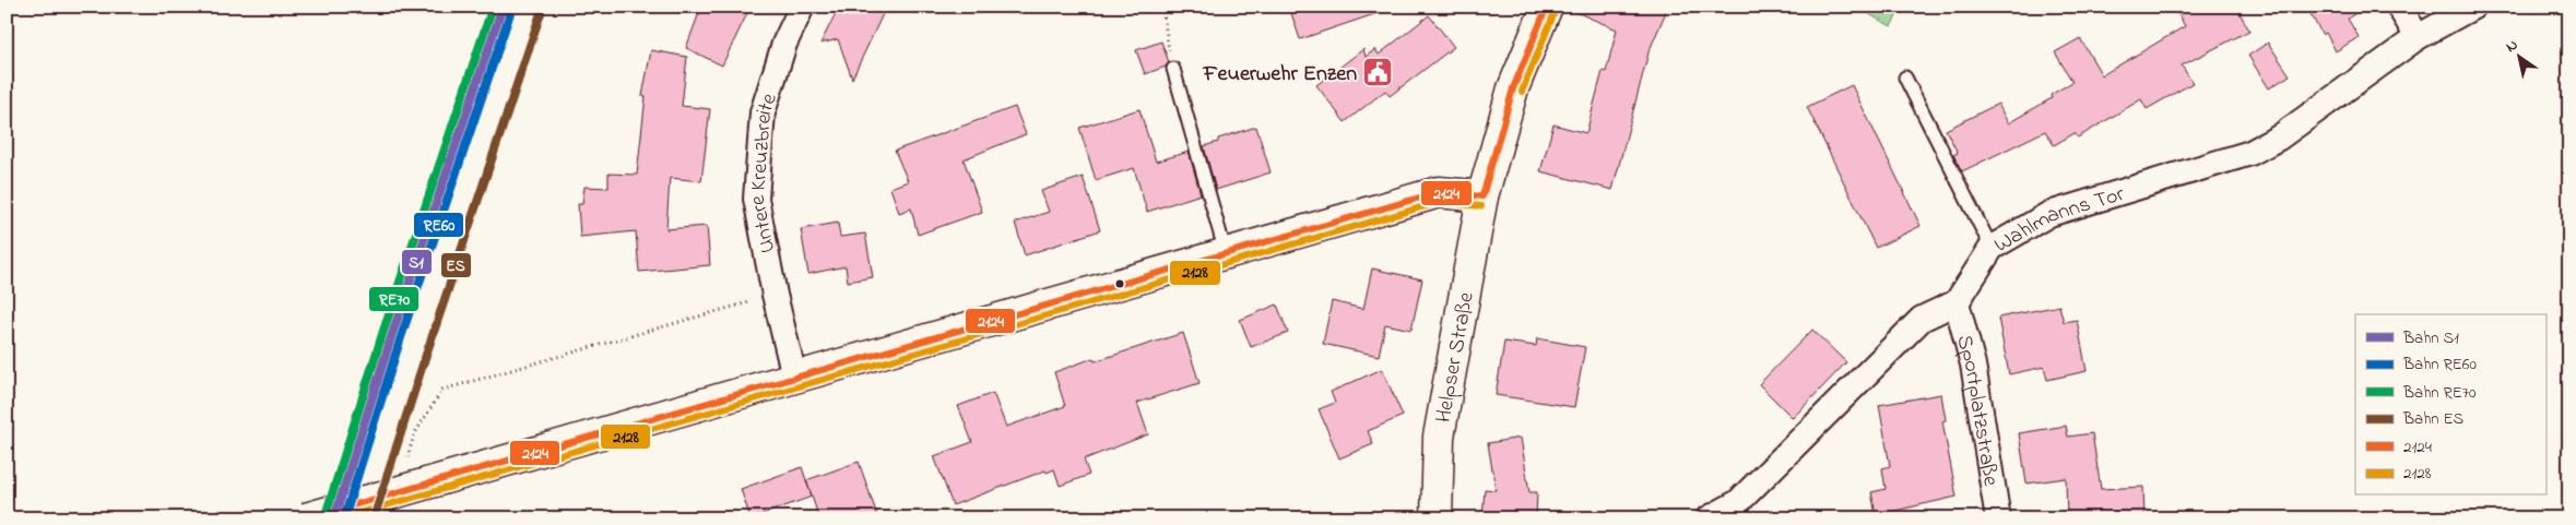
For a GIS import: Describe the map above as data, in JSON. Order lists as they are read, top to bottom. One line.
{"streets":{"main road":["Helpser Straße"],"street":["Untere Kreuzbreite","Wahlmanns Tor","Sportplatzstraße"]},"crossings":[["Wahlmanns Tor","Sportplatzstraße"]],"places":{"public building":["Feuerwehr Enzen"]},"lines":["rail line S1","rail line RE70","transit line 2124","rail line RE60","transit line 2128","rail line ES"],"legend":["Bahn S1","Bahn RE60","Bahn RE70","Bahn ES","2124","2128"],"north":"top left"}
